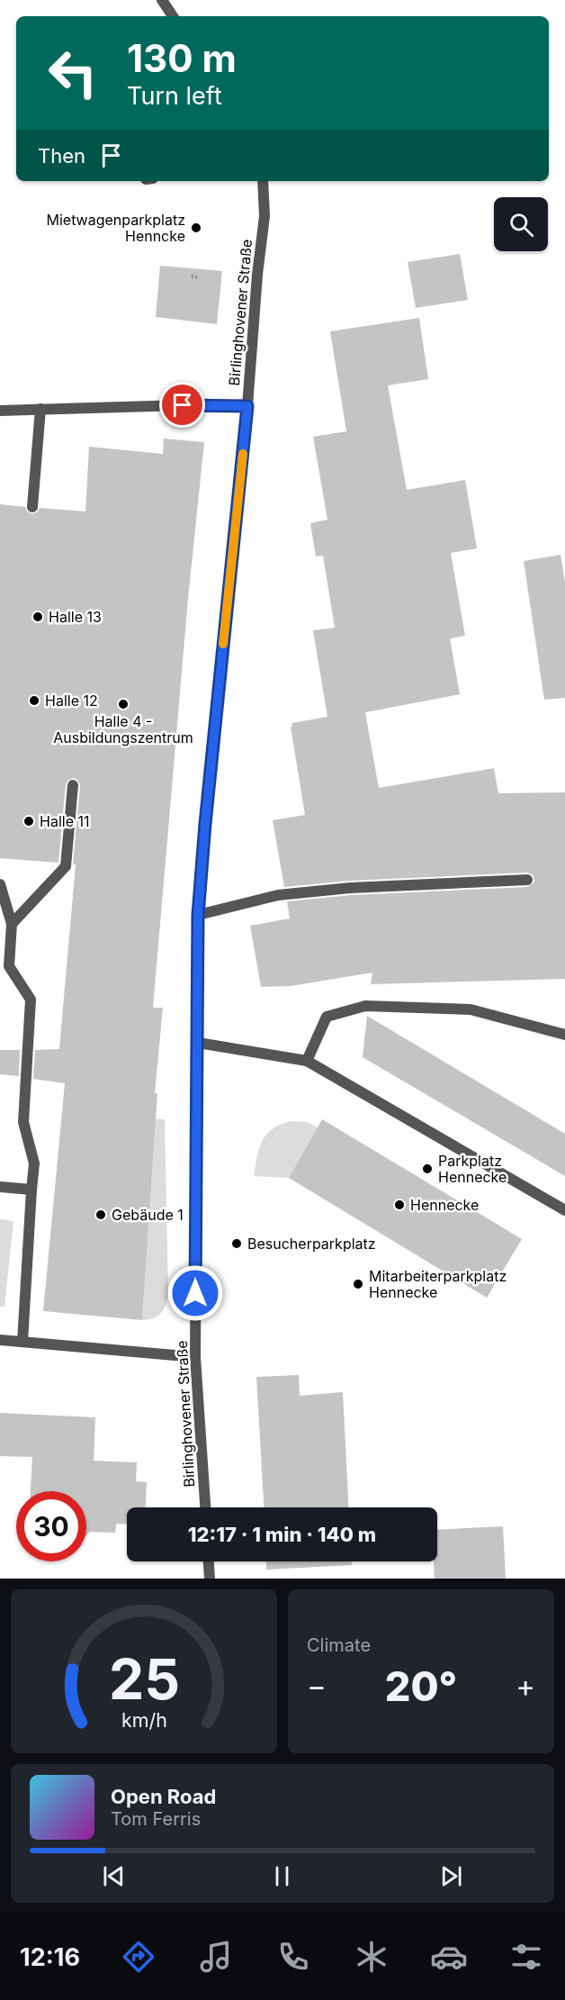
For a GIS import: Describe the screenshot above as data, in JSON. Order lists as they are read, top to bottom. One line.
{"streets":{"street":["Birlinghovener Straße"]},"places":["Mietwagenparkplatz Henncke","Halle 13","Halle 12","Halle 4 - Ausbildungszentrum","Halle 11","Parkplatz Hennecke","Hennecke","Gebäude 1","Besucherparkplatz","Mitarbeiterparkplatz Hennecke"],"page":{"turn":["130 m","Turn left"],"then":"Then","limit":"30","trip":"12:17 · 1 min · 140 m","tile":"Climate","heat":["−","20°","+"],"song":["Open Road","Tom Ferris"],"tabs":"12:16","gauge":["25","km/h"]}}
